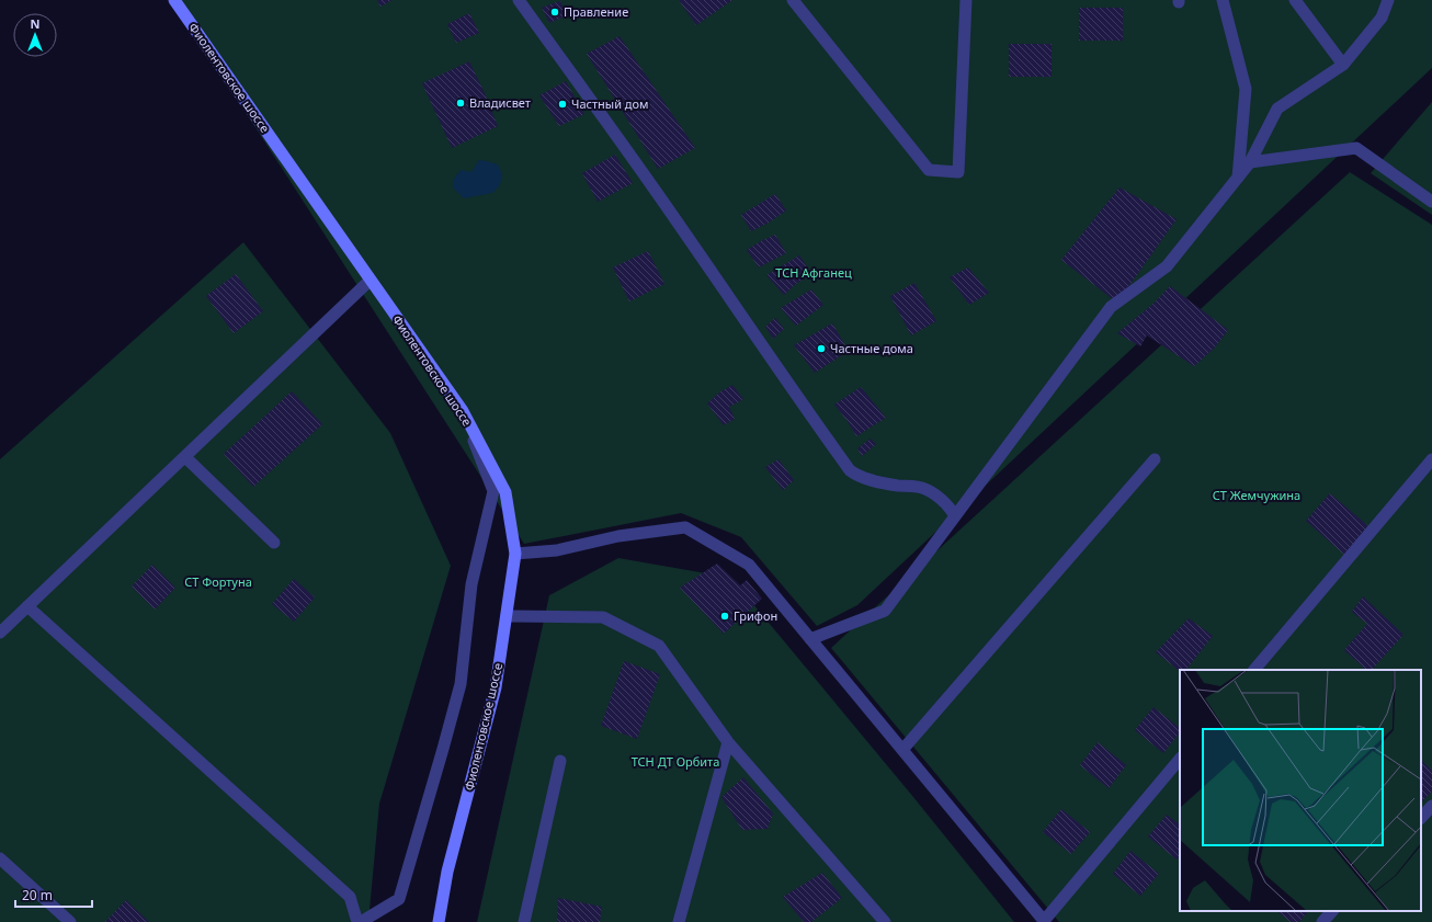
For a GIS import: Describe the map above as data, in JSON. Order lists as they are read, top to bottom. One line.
{"streets":{"main road":["Фиолентовское шоссе"]},"parks":["ТСН Афганец","СТ Жемчужина","СТ Фортуна","ТСН ДТ Орбита"],"places":["Правление","Владисвет","Частный дом","Частные дома","Грифон"],"scale_bar":"20 m","north":"top"}
